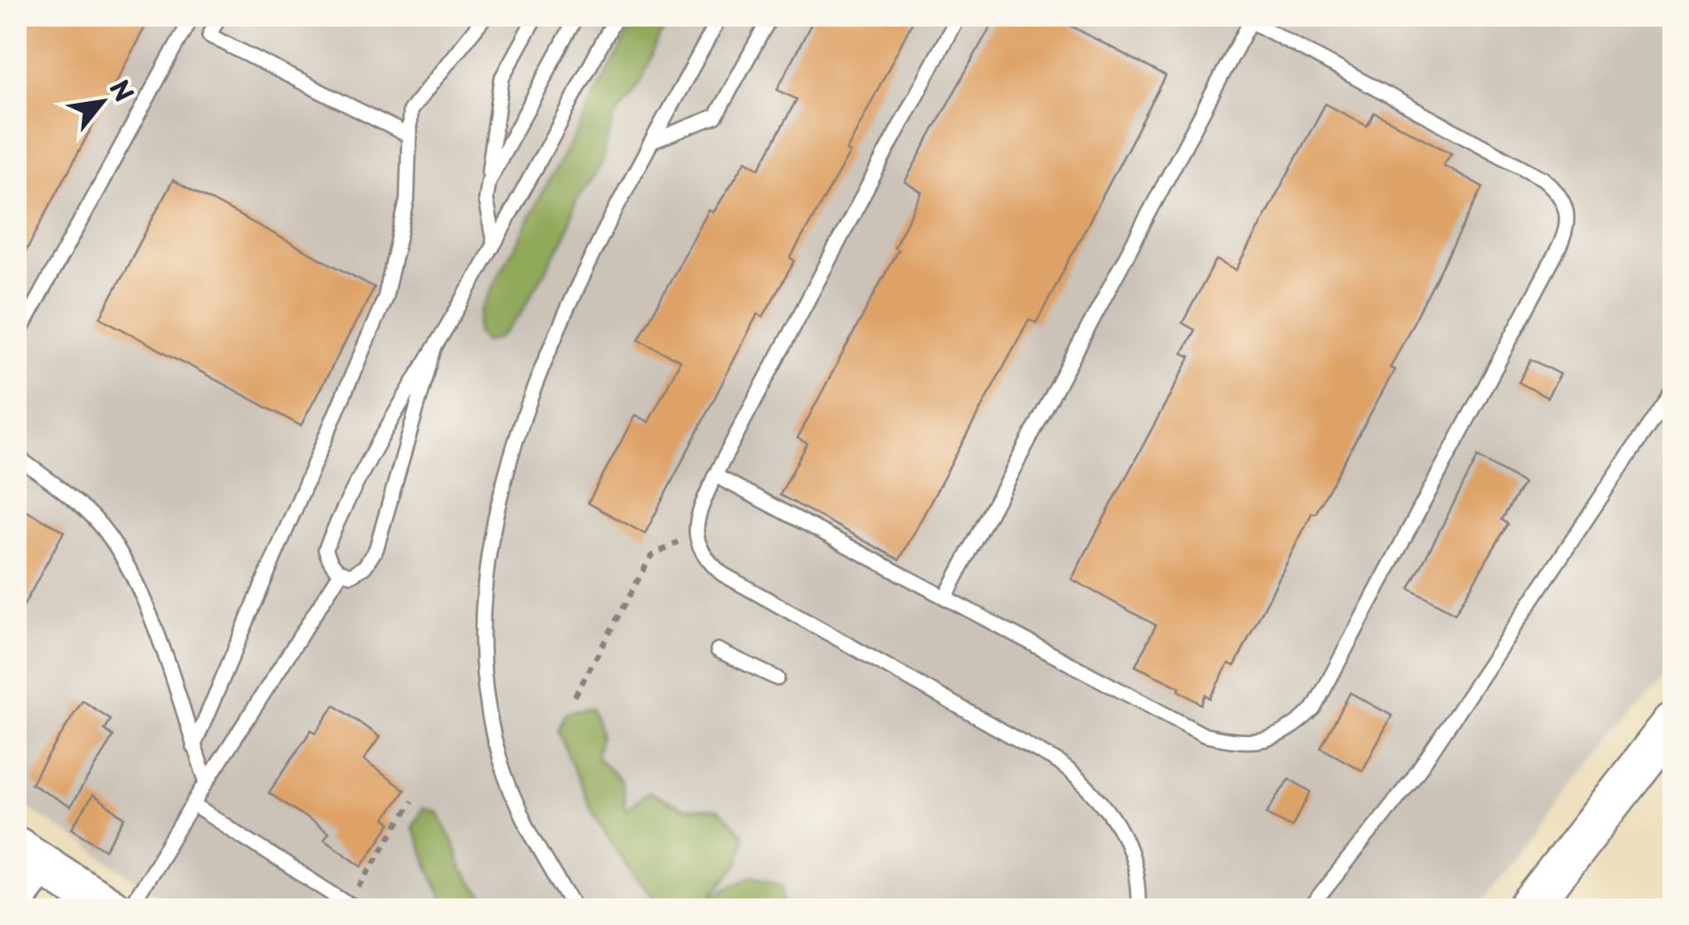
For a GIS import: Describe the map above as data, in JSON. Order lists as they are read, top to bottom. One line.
{"north":"top right"}
